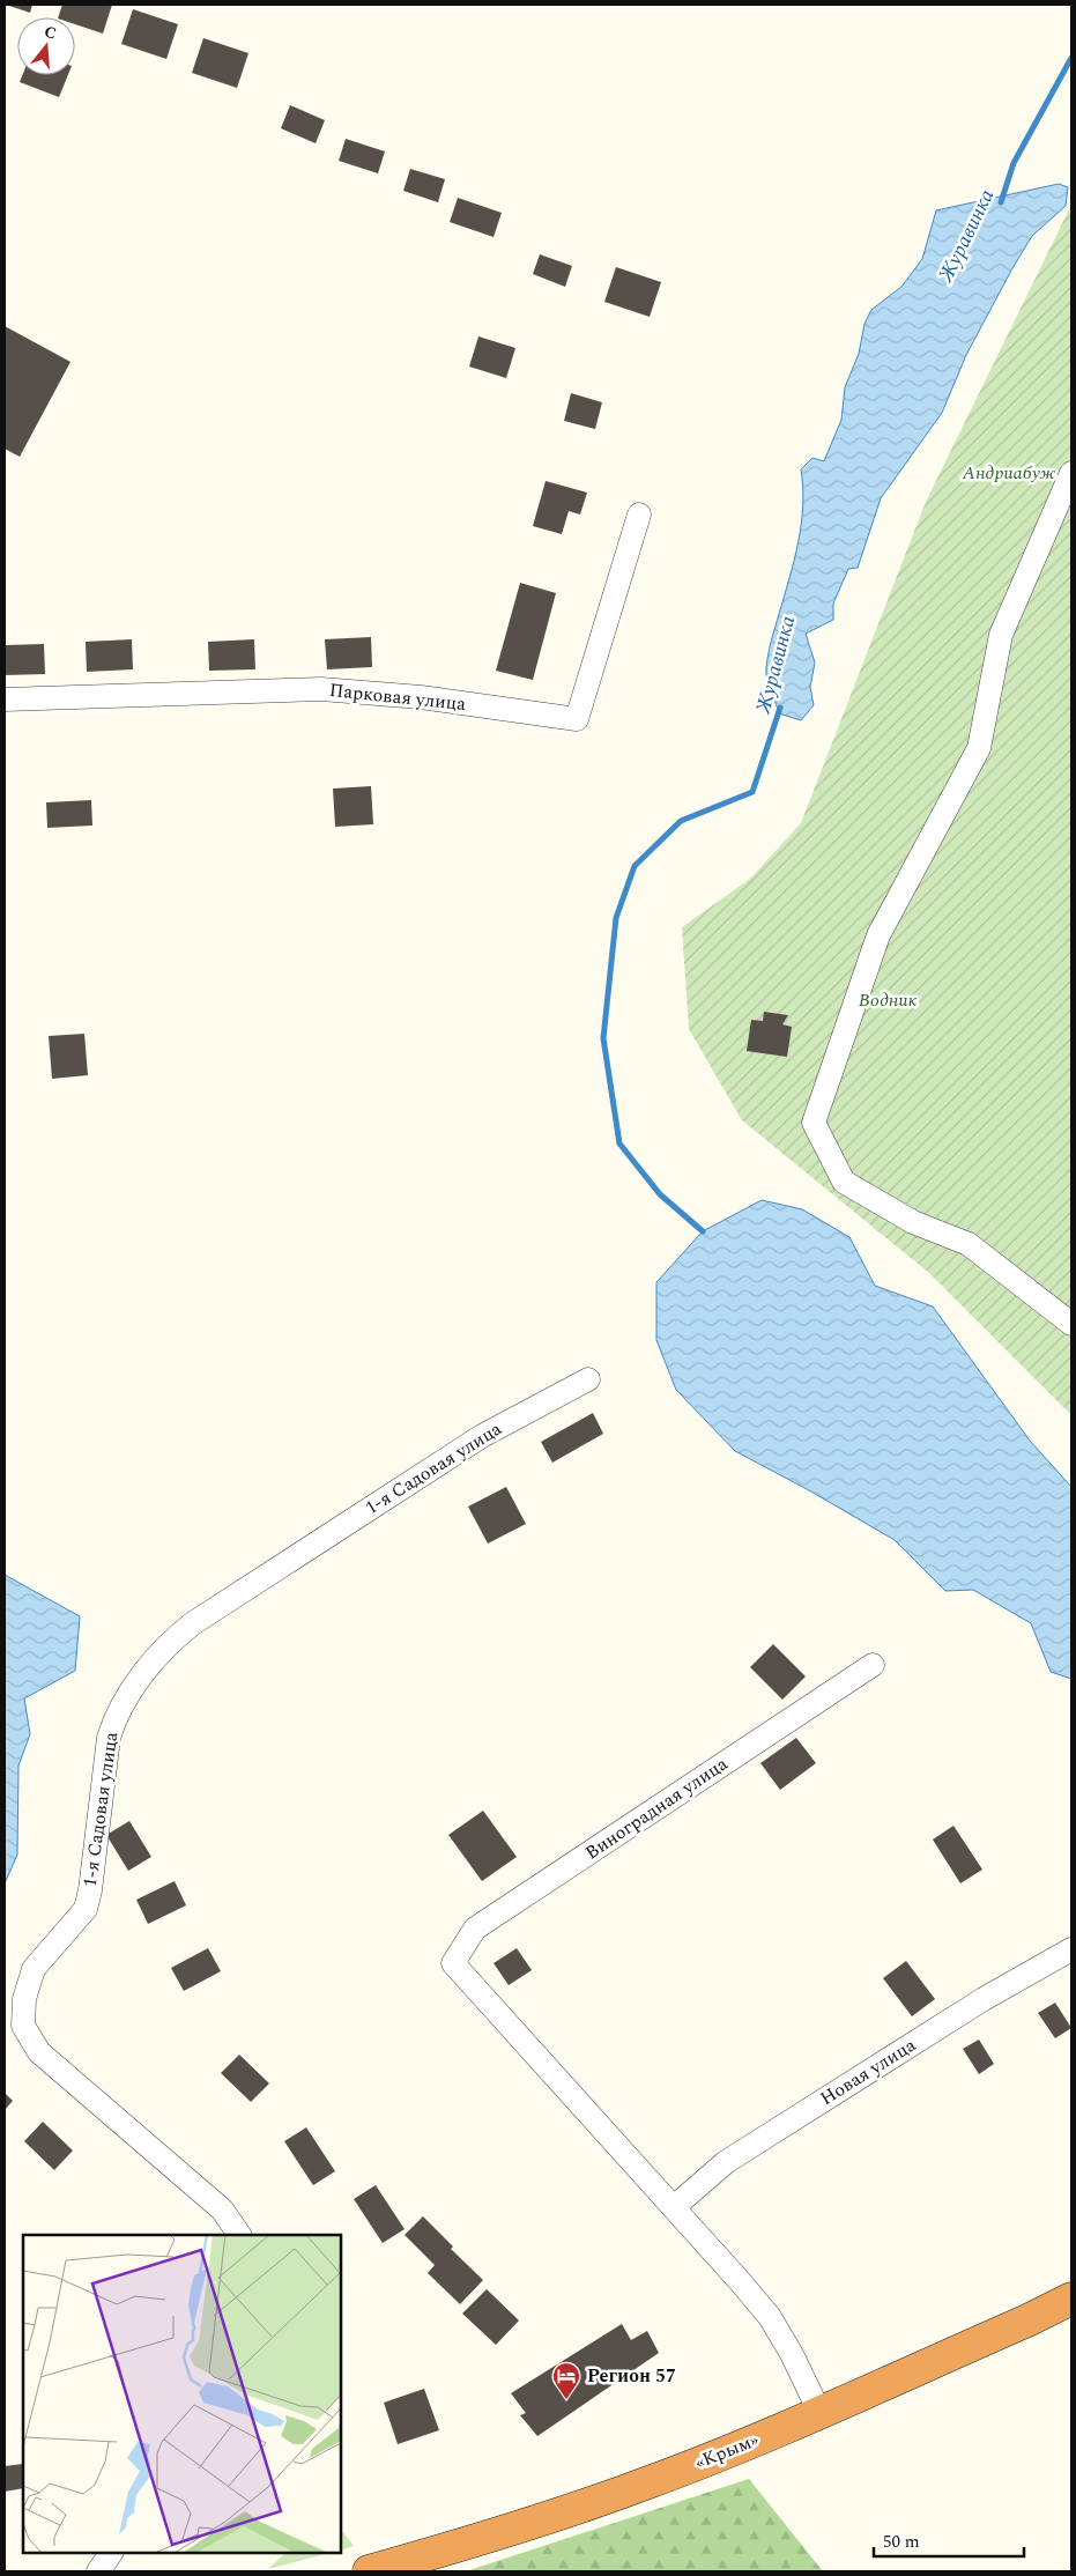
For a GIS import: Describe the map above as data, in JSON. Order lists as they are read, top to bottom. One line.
{"streets":{"highway":["«Крым»"],"street":["Парковая улица","1-я Садовая улица","Виноградная улица","Новая улица"]},"crossings":[["Виноградная улица","Новая улица"]],"water":["Журавинка"],"parks":["Андриабуж","Водник"],"places":{"hotel":["Регион 57"]},"scale_bar":"50 m","north":"top"}
